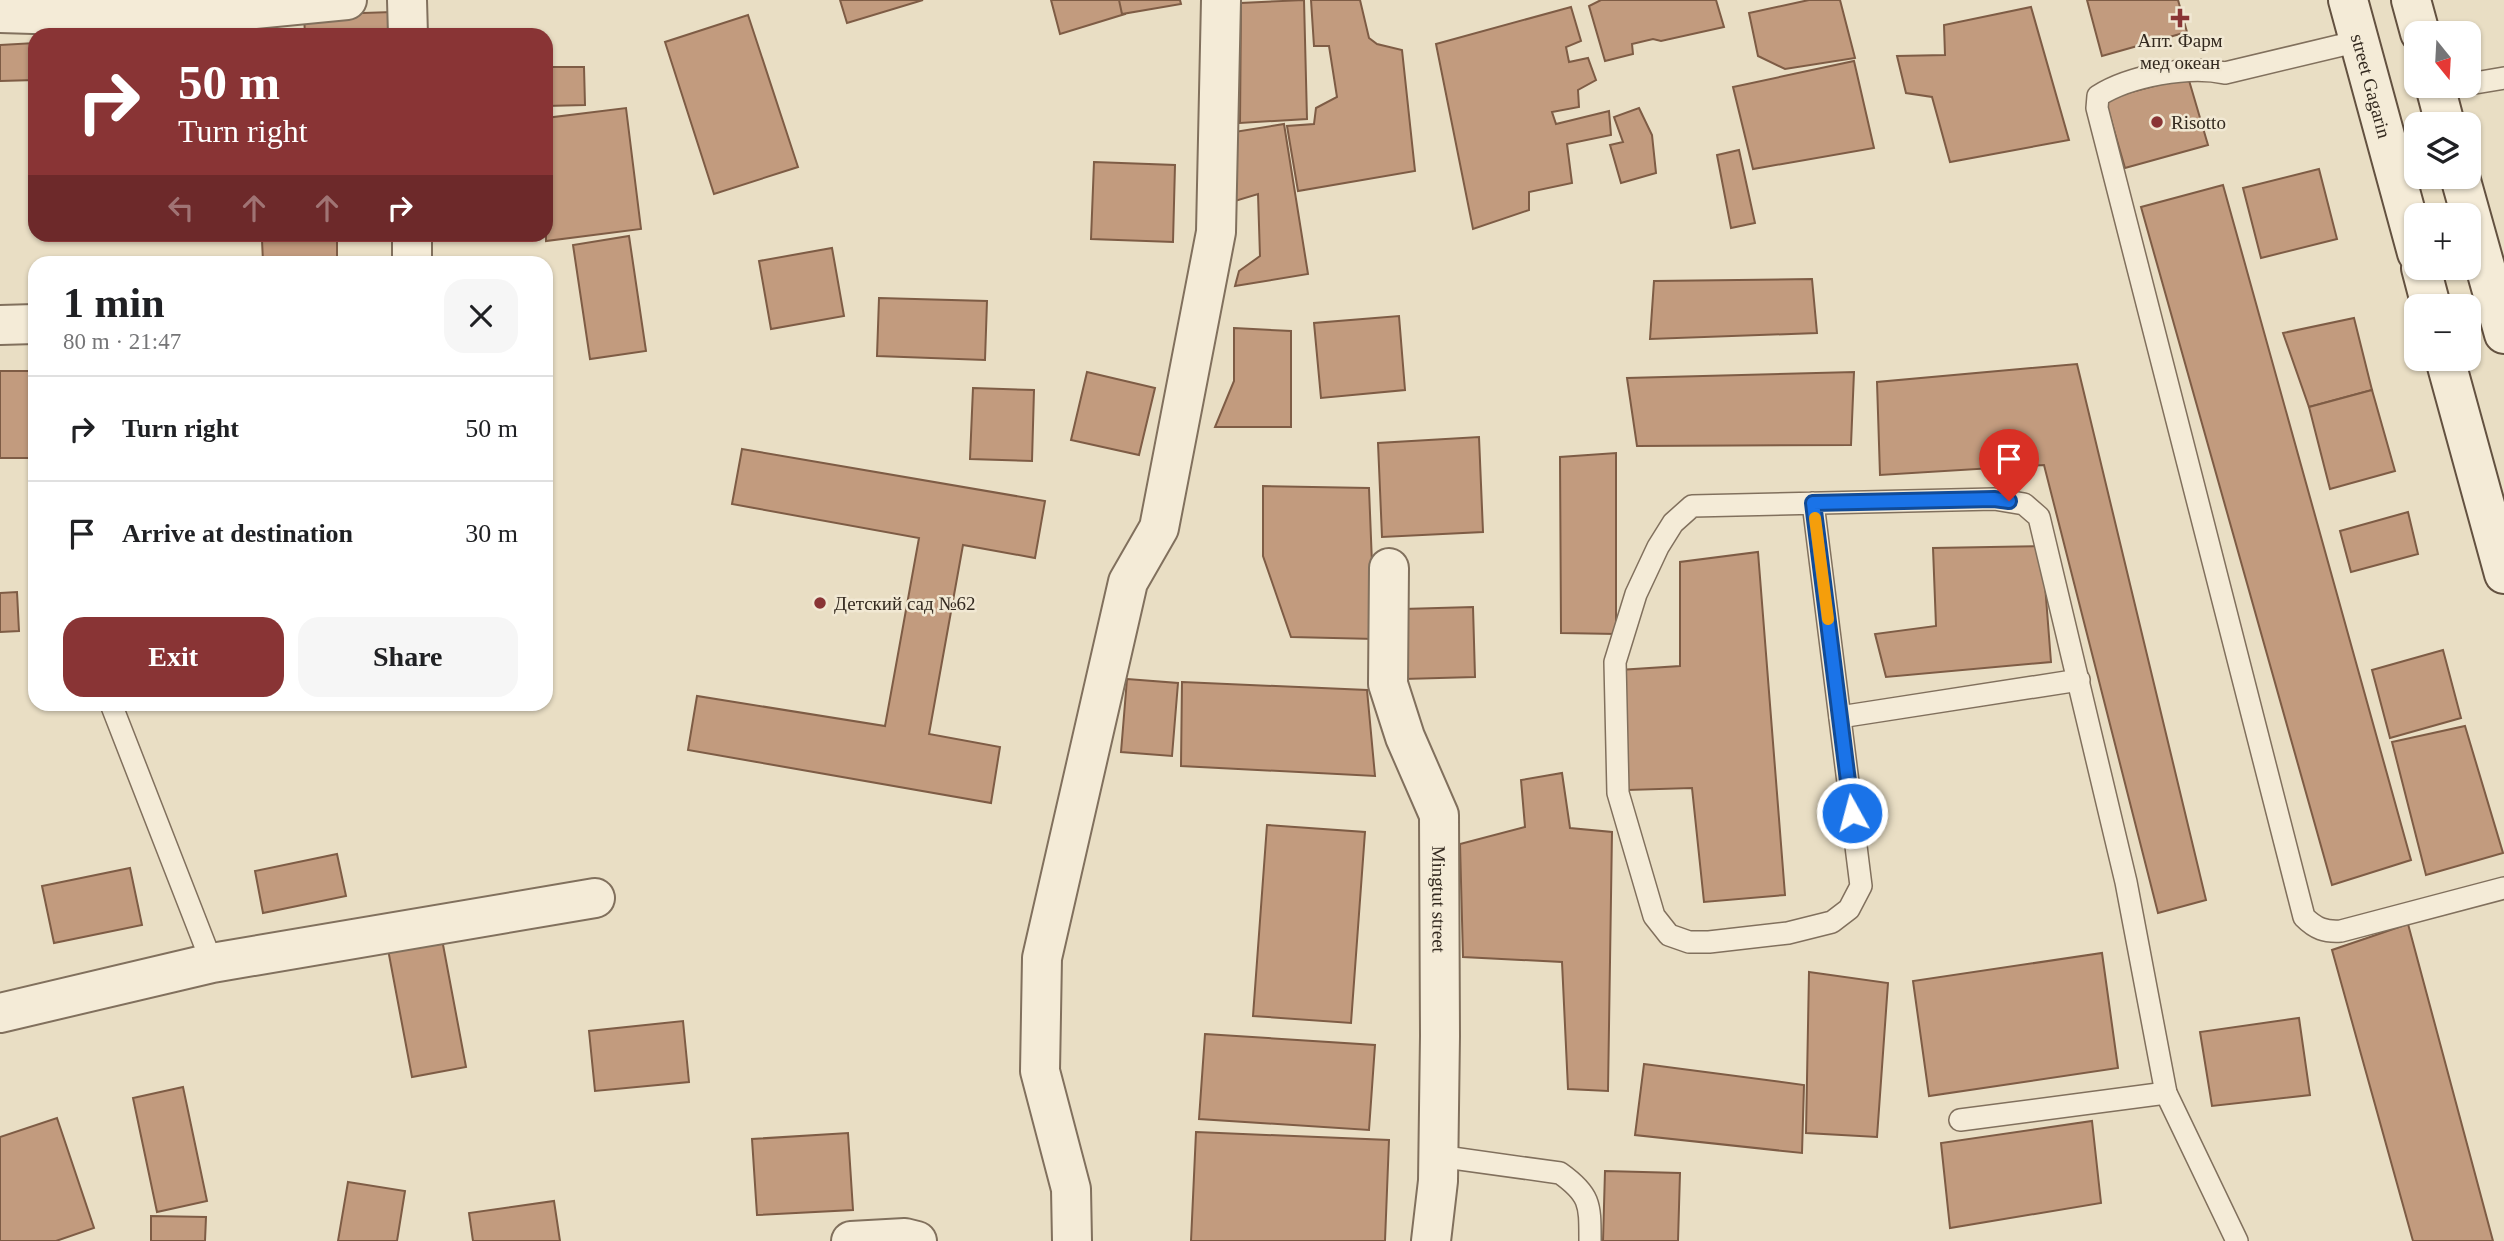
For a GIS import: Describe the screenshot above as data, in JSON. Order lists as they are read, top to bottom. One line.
{"streets":{"street":["street Gagarin","Mingtut street"]},"places":{"health":["Апт. Фарм мед океан"],"other":["Risotto","Детский сад №62"]},"north":"bottom","page":{"map_buttons":["+","−"],"turn":["50 m","Turn right"],"heading":["1 min","80 m · 21:47"],"list":[{"name":"Turn right","value":"50 m"},{"name":"Arrive at destination","value":"30 m"}],"buttons":["Exit","Share"]}}
